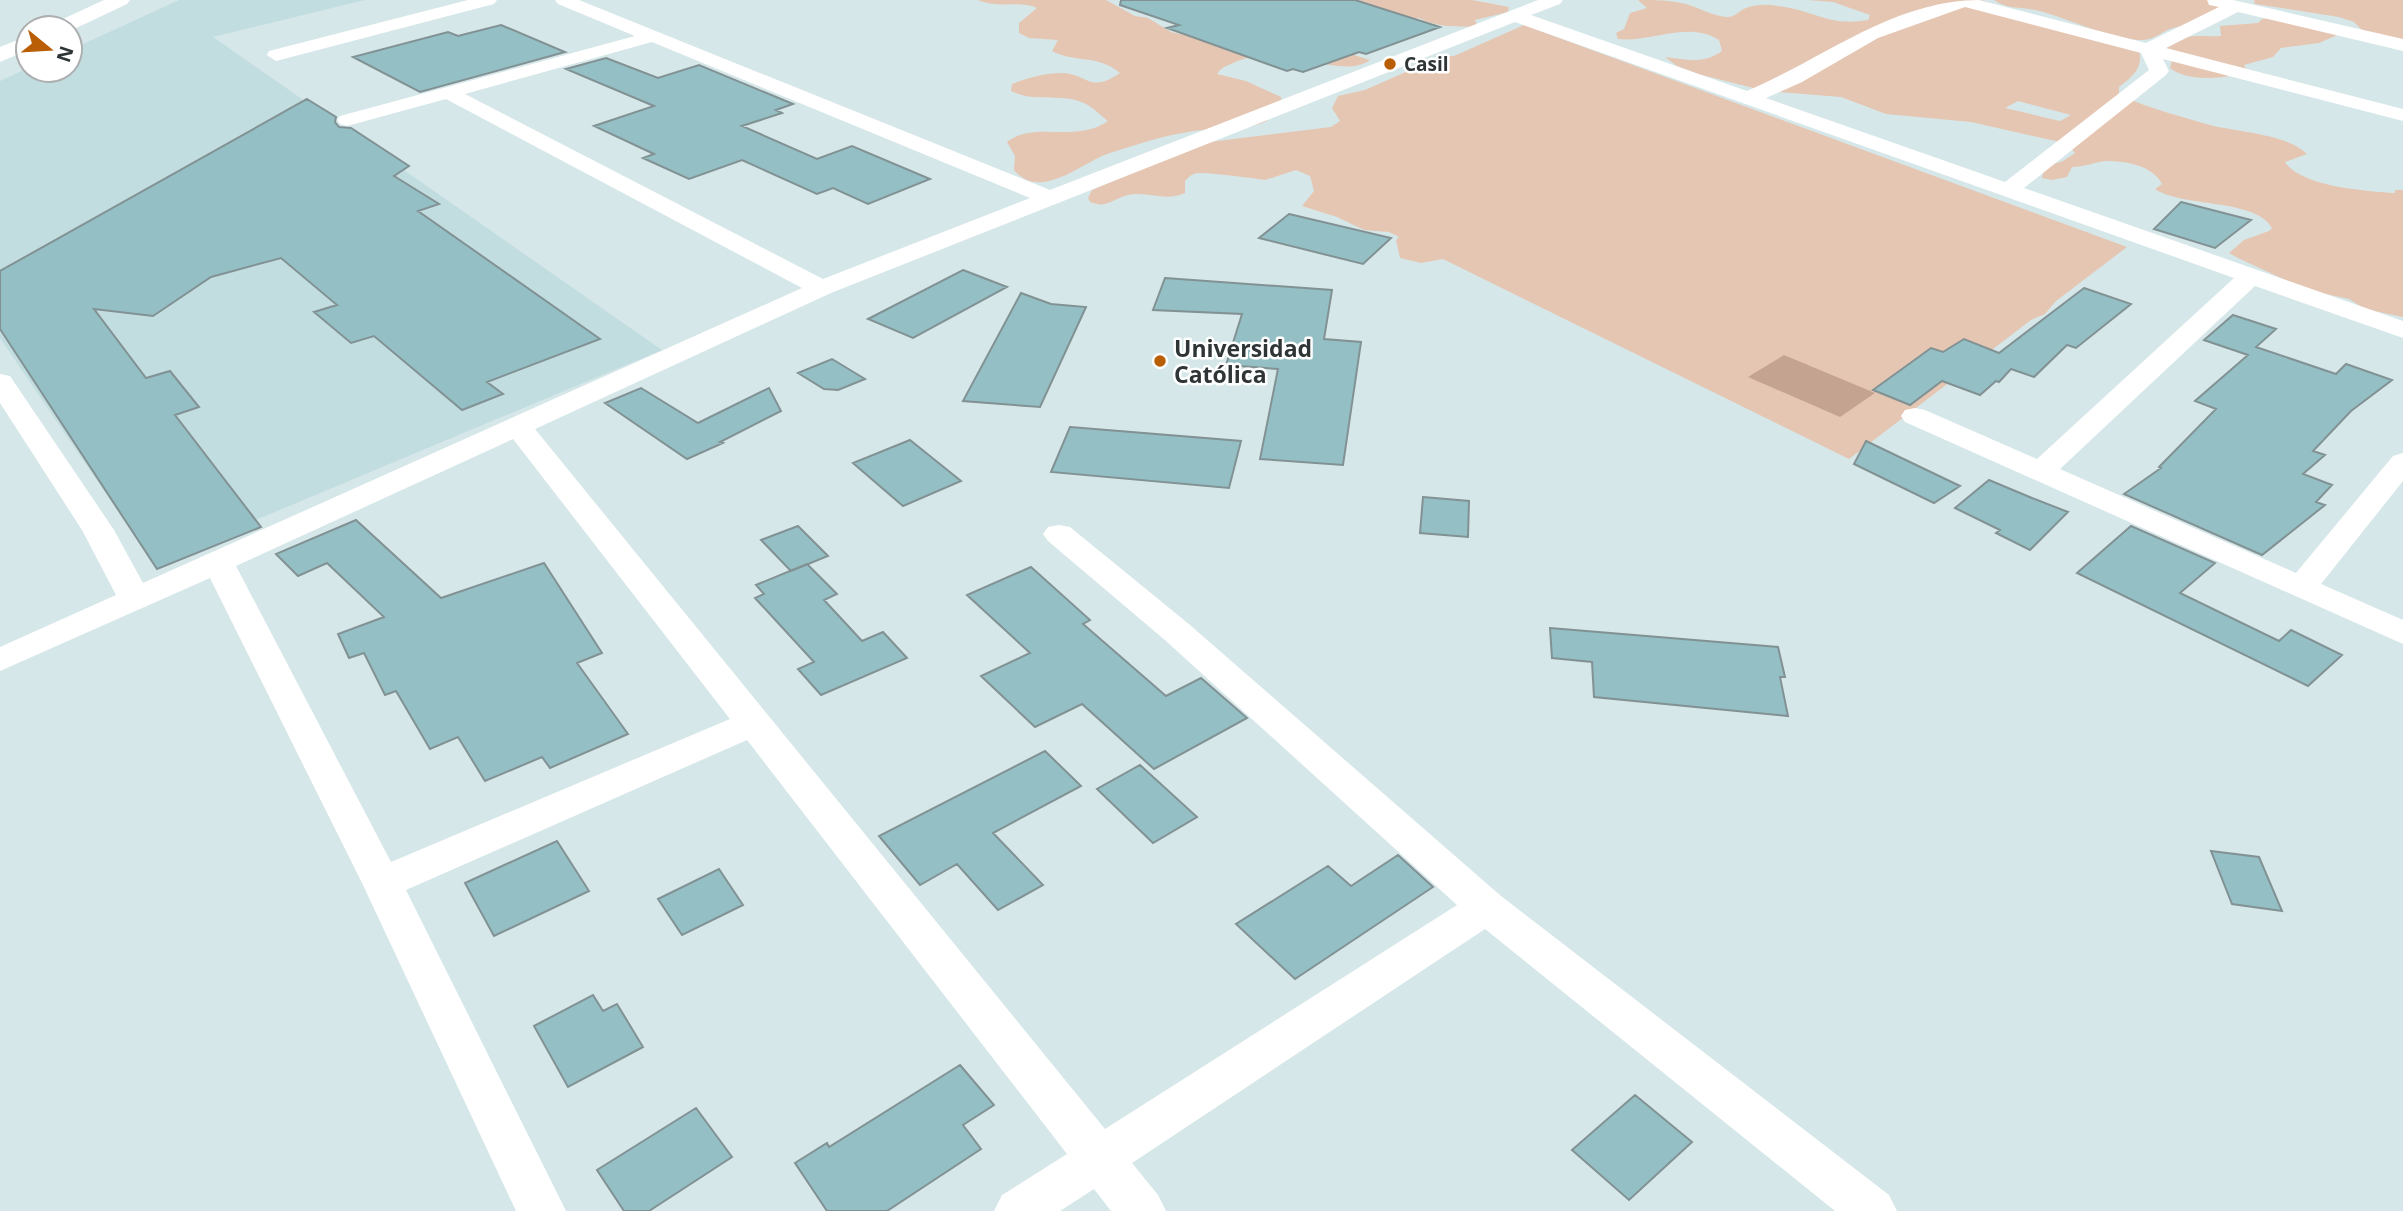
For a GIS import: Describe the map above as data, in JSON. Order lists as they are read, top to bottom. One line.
{"places":["Casil","Universidad Católica"],"north":"right"}
